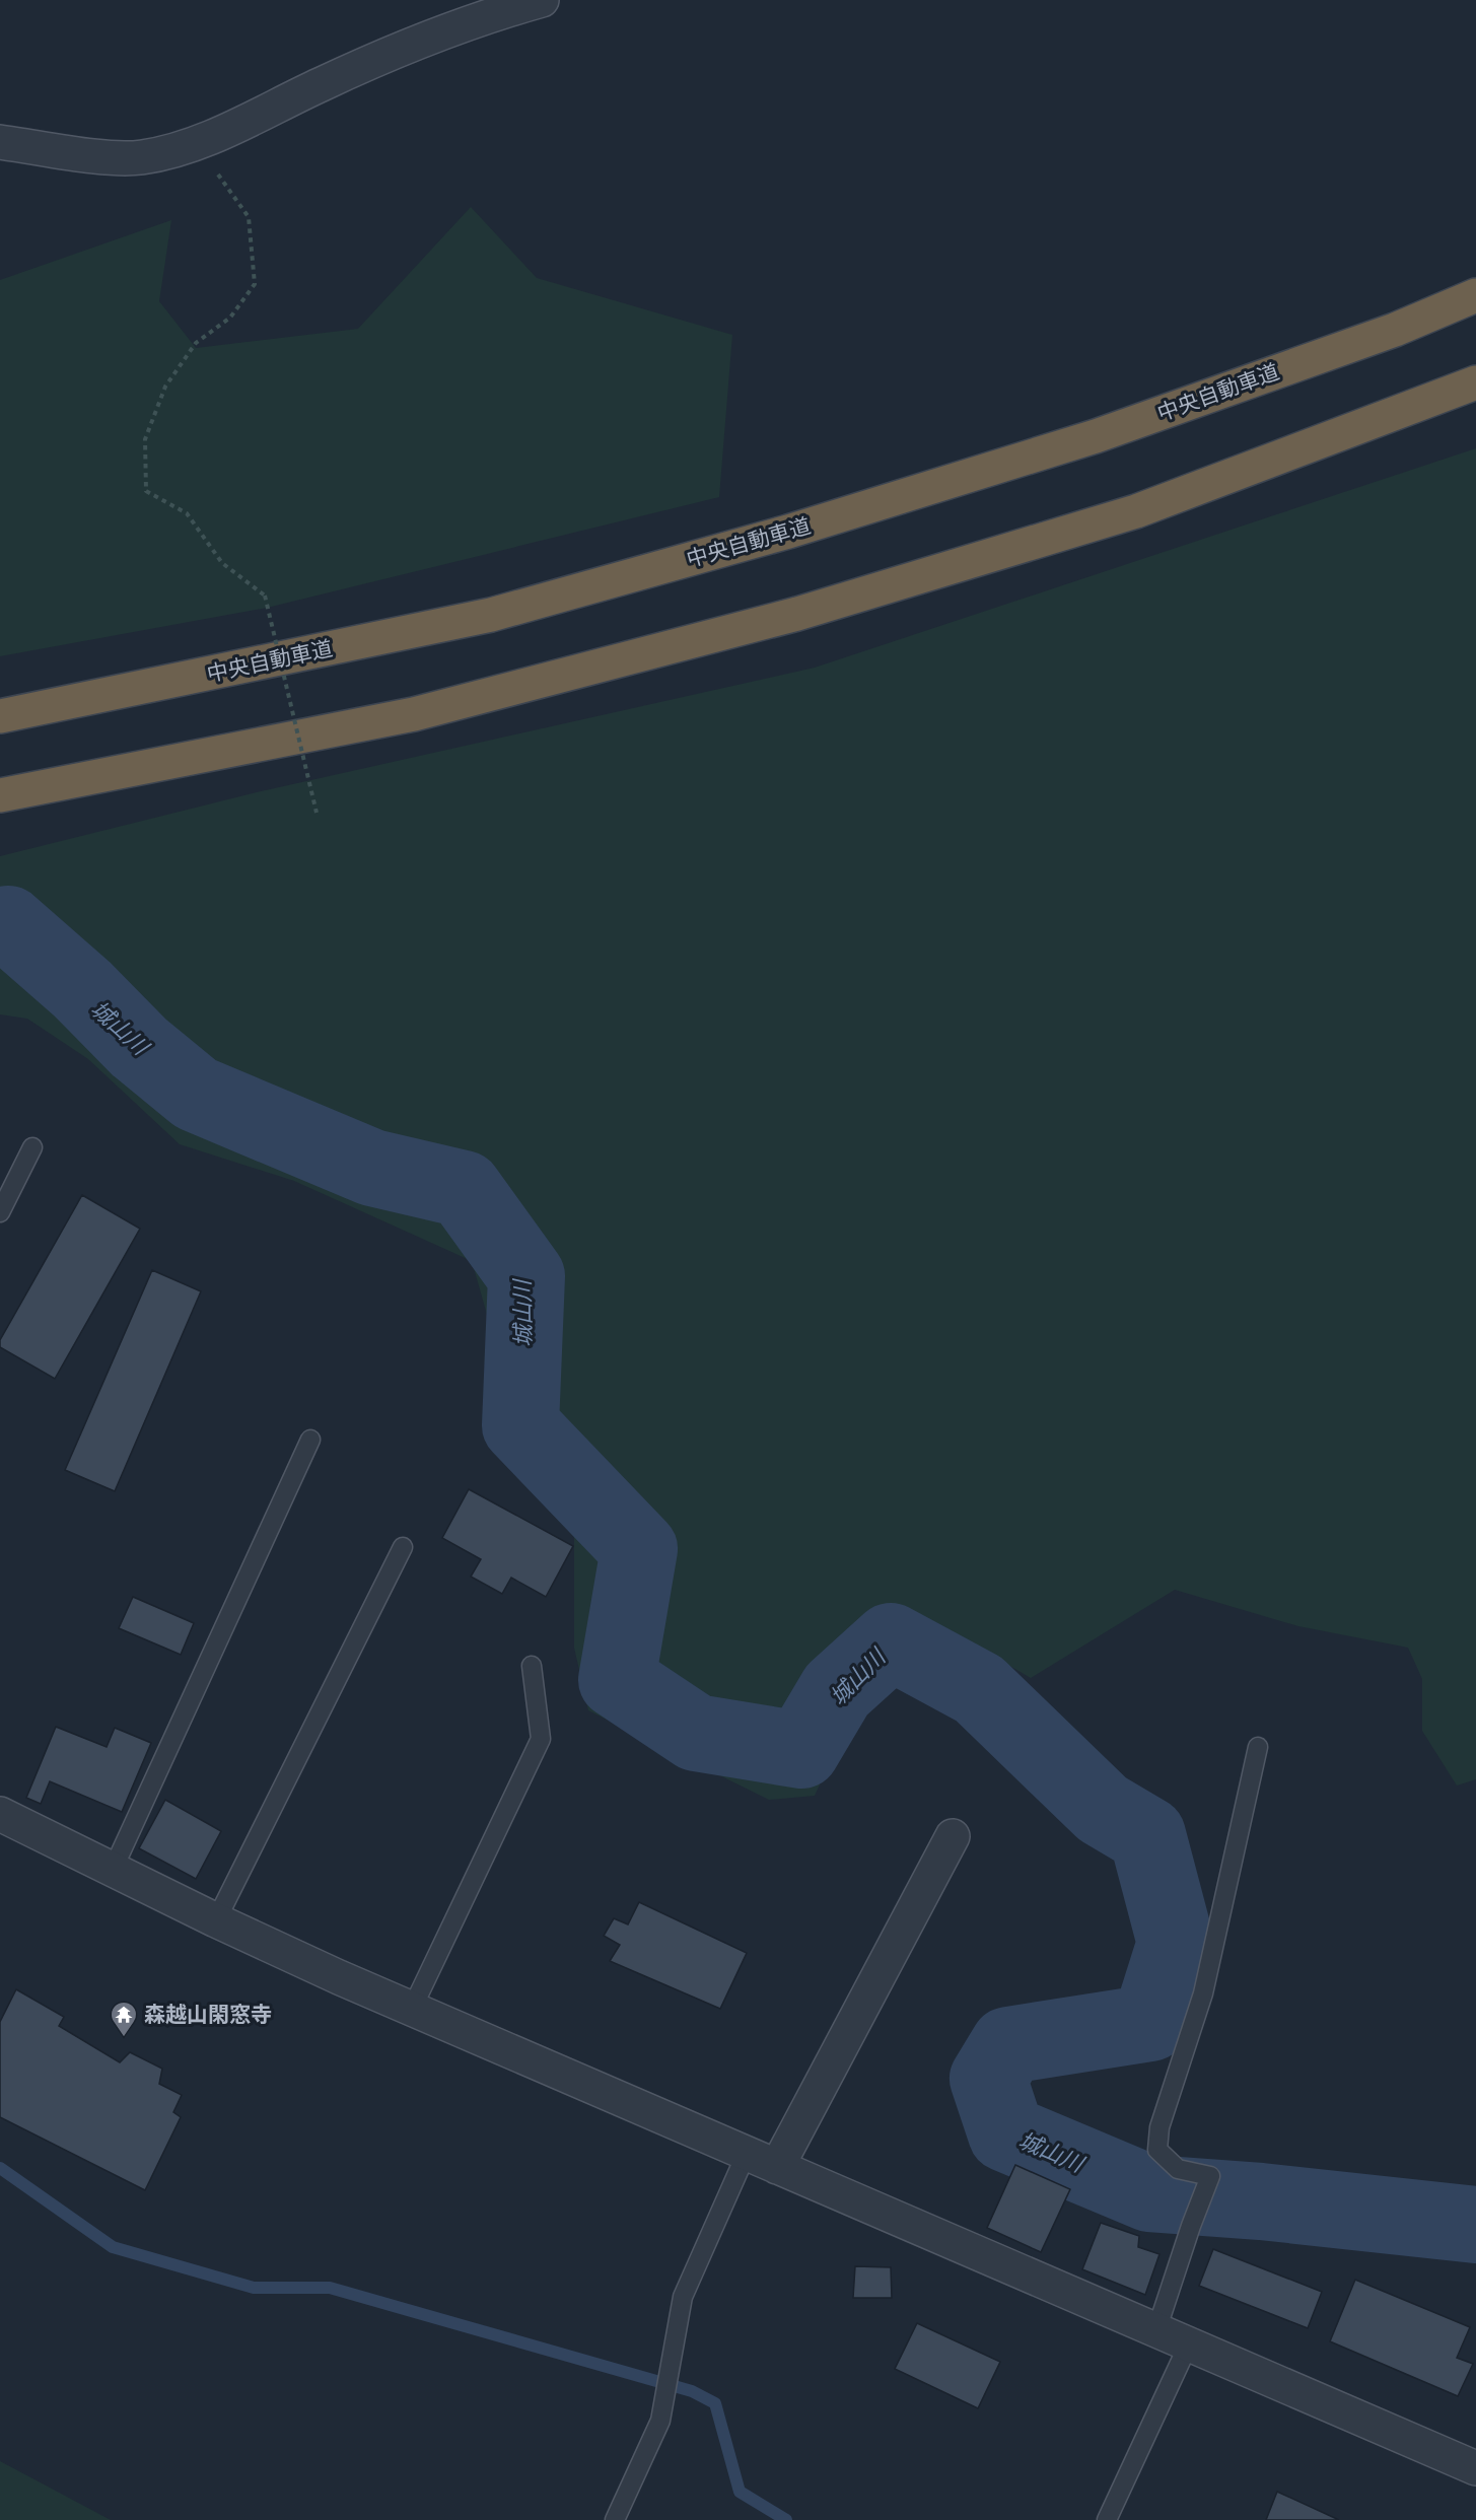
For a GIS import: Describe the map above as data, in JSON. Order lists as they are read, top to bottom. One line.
{"streets":{"highway":["中央自動車道"]},"water":["城山川"],"places":{"temple":["森越山閑窓寺"]}}
